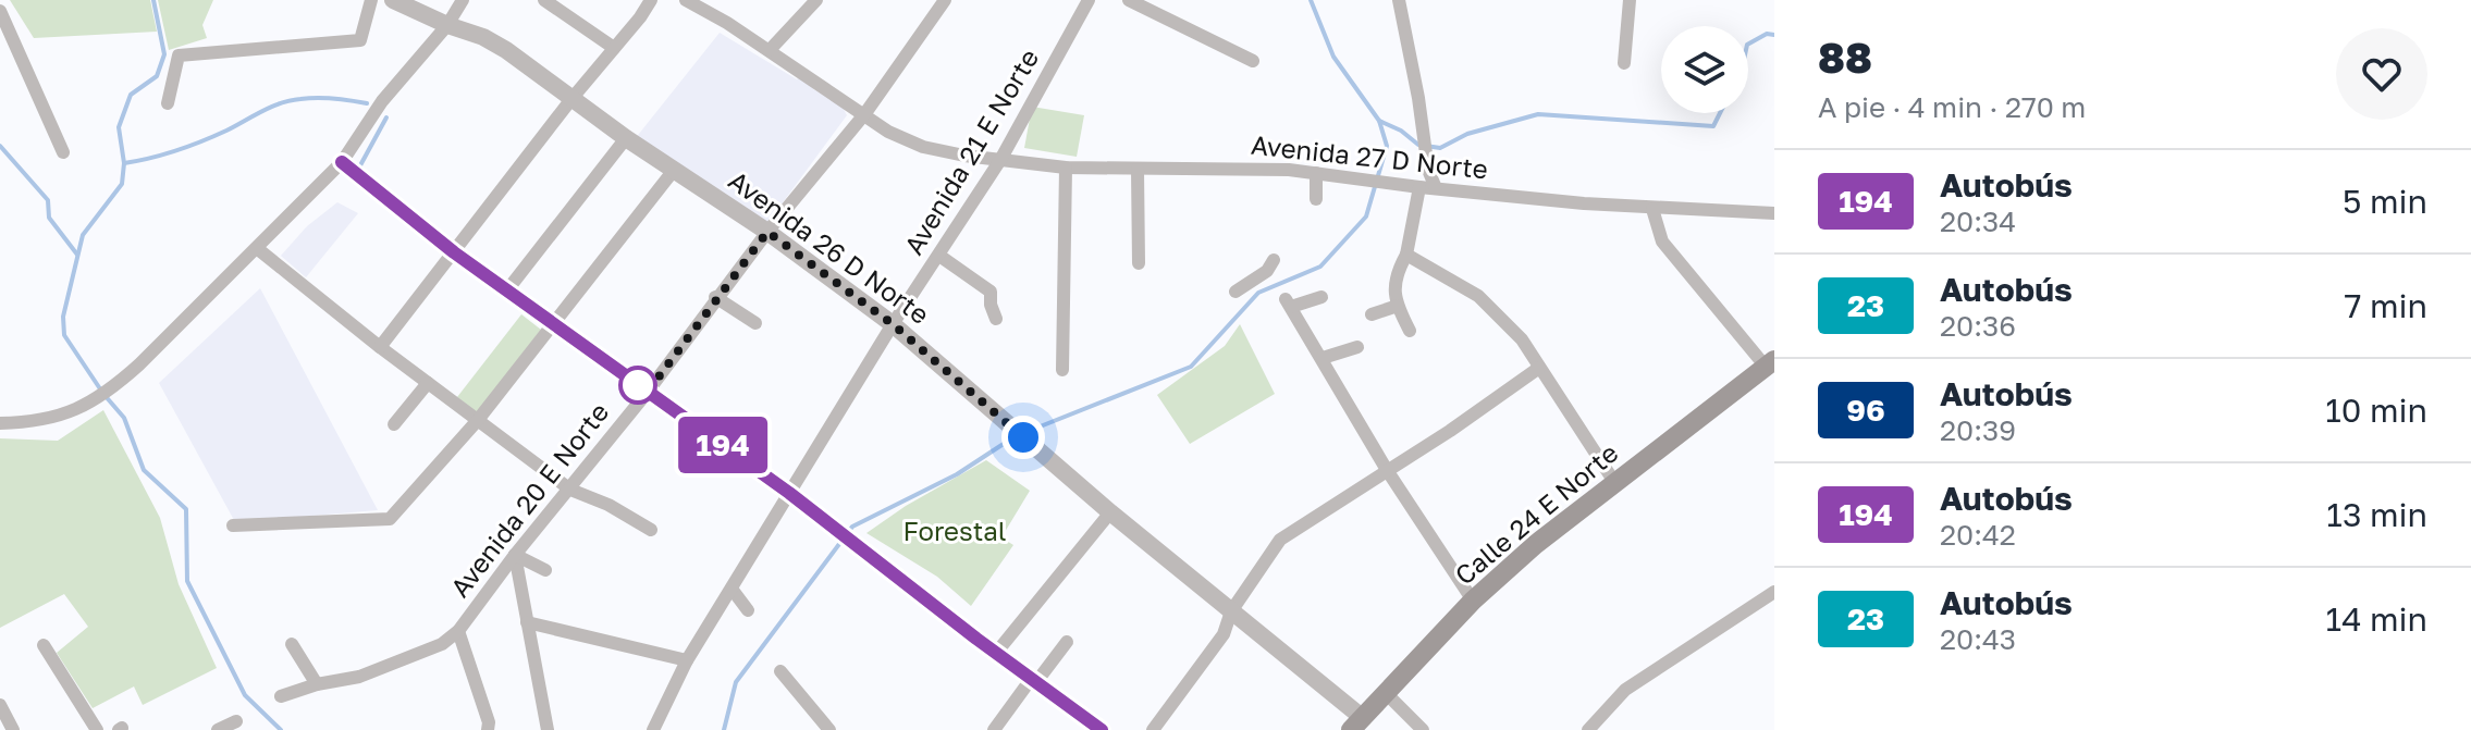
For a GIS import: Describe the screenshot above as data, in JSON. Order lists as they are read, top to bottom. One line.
{"streets":{"main road":["Calle 24 E Norte"],"street":["Avenida 21 E Norte","Avenida 27 D Norte","Avenida 26 D Norte","Avenida 20 E Norte"]},"crossings":[["Avenida 21 E Norte","Avenida 27 D Norte"],["Avenida 21 E Norte","Avenida 26 D Norte"],["Avenida 27 D Norte","Avenida 20 E Norte"],["Avenida 26 D Norte","Avenida 20 E Norte"],["Avenida 26 D Norte","Calle 24 E Norte"]],"parks":["Forestal"],"lines":["bus line 194"],"page":{"on_map":"194","heading":["88","A pie · 4 min · 270 m"],"list":[{"mark":"194","name":"Autobús","note":"20:34","value":"5 min"},{"mark":"23","name":"Autobús","note":"20:36","value":"7 min"},{"mark":"96","name":"Autobús","note":"20:39","value":"10 min"},{"mark":"194","name":"Autobús","note":"20:42","value":"13 min"},{"mark":"23","name":"Autobús","note":"20:43","value":"14 min"}]}}
